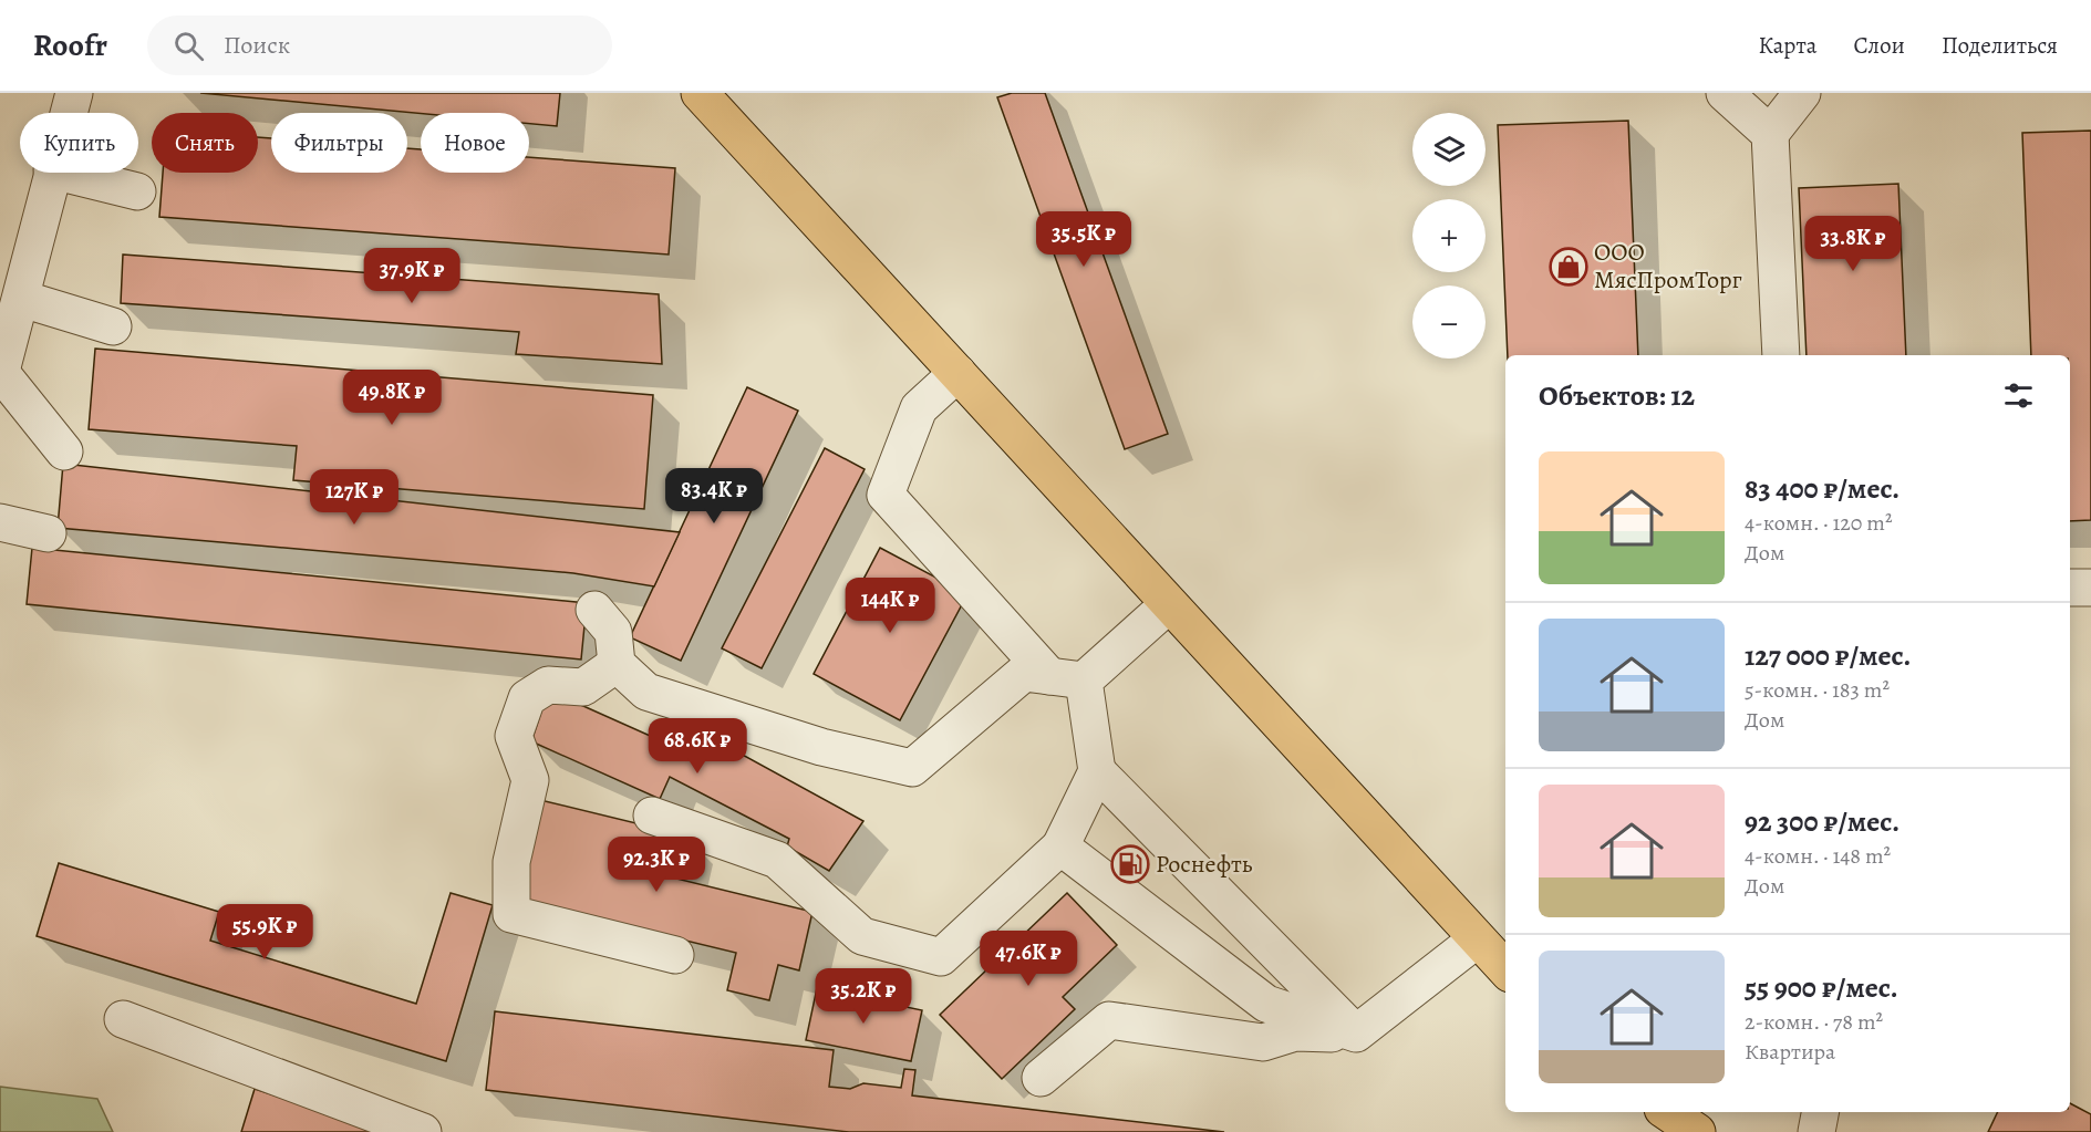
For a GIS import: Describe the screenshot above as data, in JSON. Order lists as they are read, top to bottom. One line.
{"places":{"shop":["ООО МясПромТорг"],"fuel station":["Роснефть"]},"page":{"header":"Roofr","search":"Поиск","nav":["Карта","Слои","Поделиться"],"map_buttons":["+","−"],"chip":["Купить","Снять","Фильтры","Новое"],"price":["35.5K ₽","33.8K ₽","37.9K ₽","49.8K ₽","83.4K ₽","127K ₽","144K ₽","68.6K ₽","92.3K ₽","55.9K ₽","47.6K ₽","35.2K ₽"],"heading":"Объектов: 12","list":[{"name":"83 400 ₽/мес.","note":"4-комн. · 120 m² · Дом"},{"name":"127 000 ₽/мес.","note":"5-комн. · 183 m² · Дом"},{"name":"92 300 ₽/мес.","note":"4-комн. · 148 m² · Дом"},{"name":"55 900 ₽/мес.","note":"2-комн. · 78 m² · Квартира"}]}}
